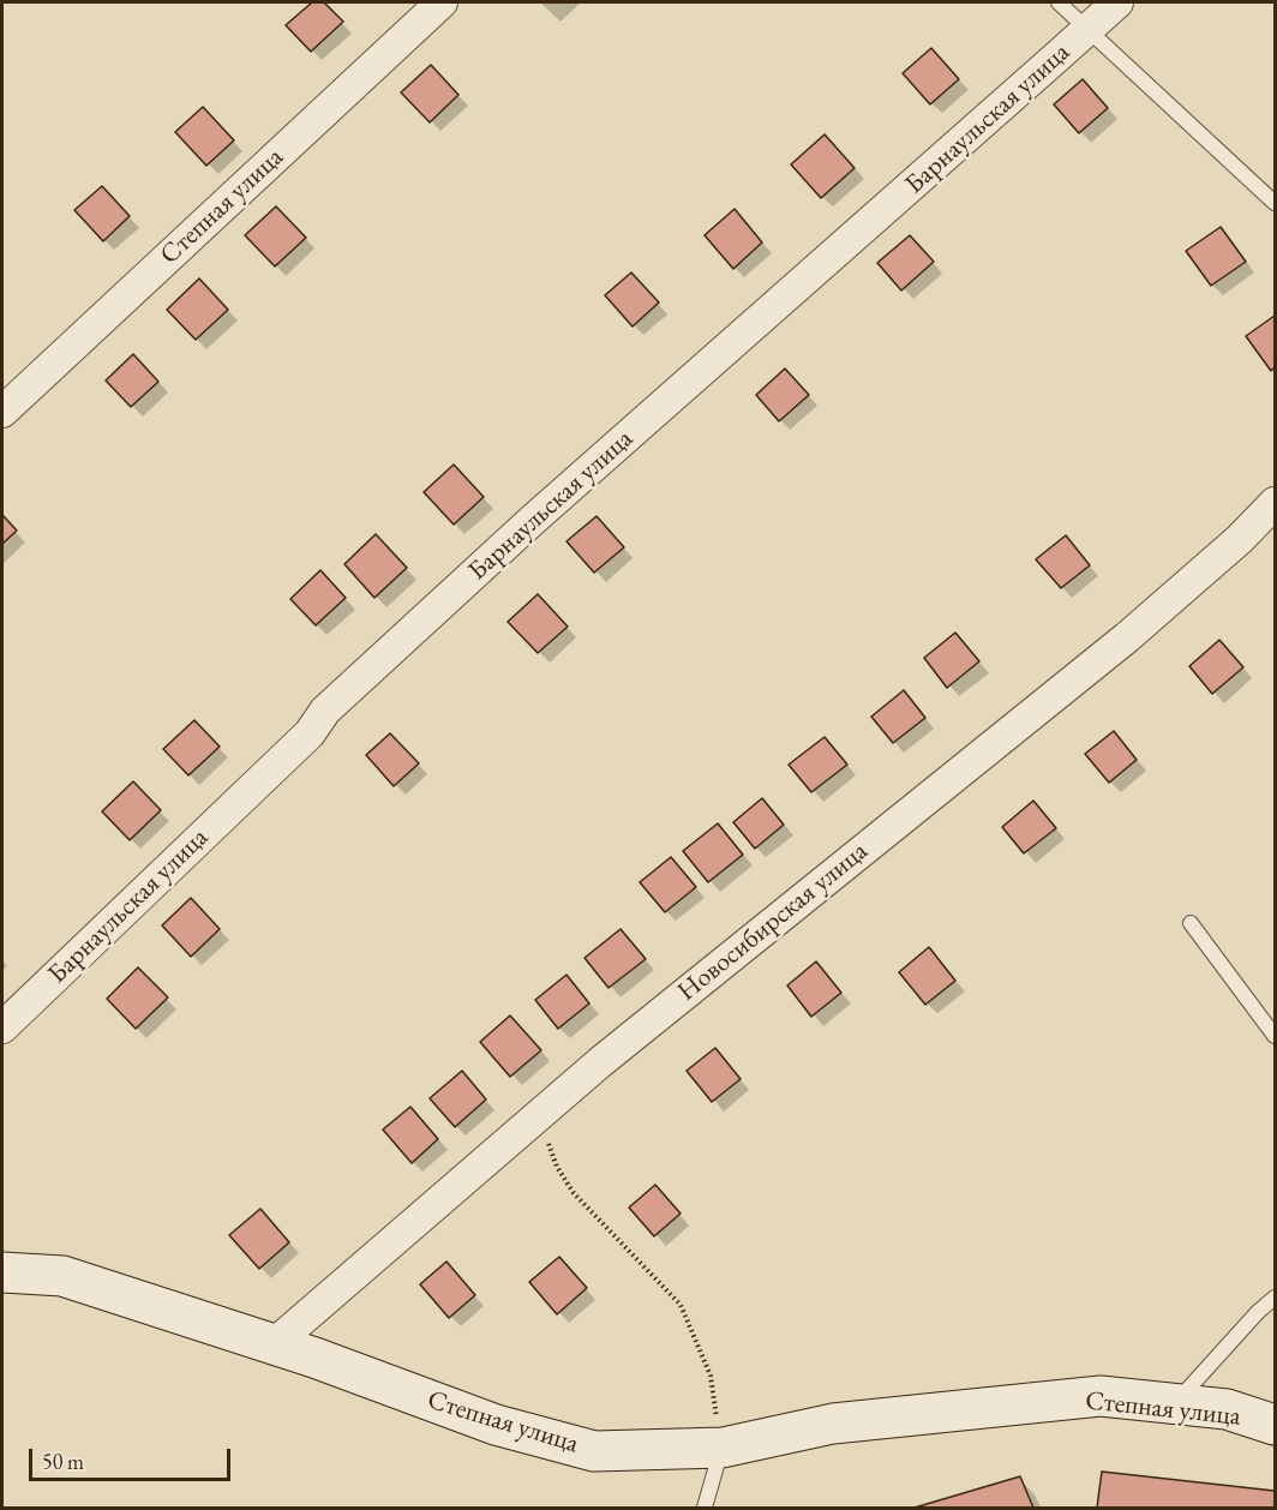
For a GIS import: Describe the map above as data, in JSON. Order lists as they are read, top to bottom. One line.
{"streets":{"main road":["Степная улица"],"street":["Барнаульская улица","Новосибирская улица"]},"crossings":[["Степная улица","Новосибирская улица"]],"scale_bar":"50 m"}
